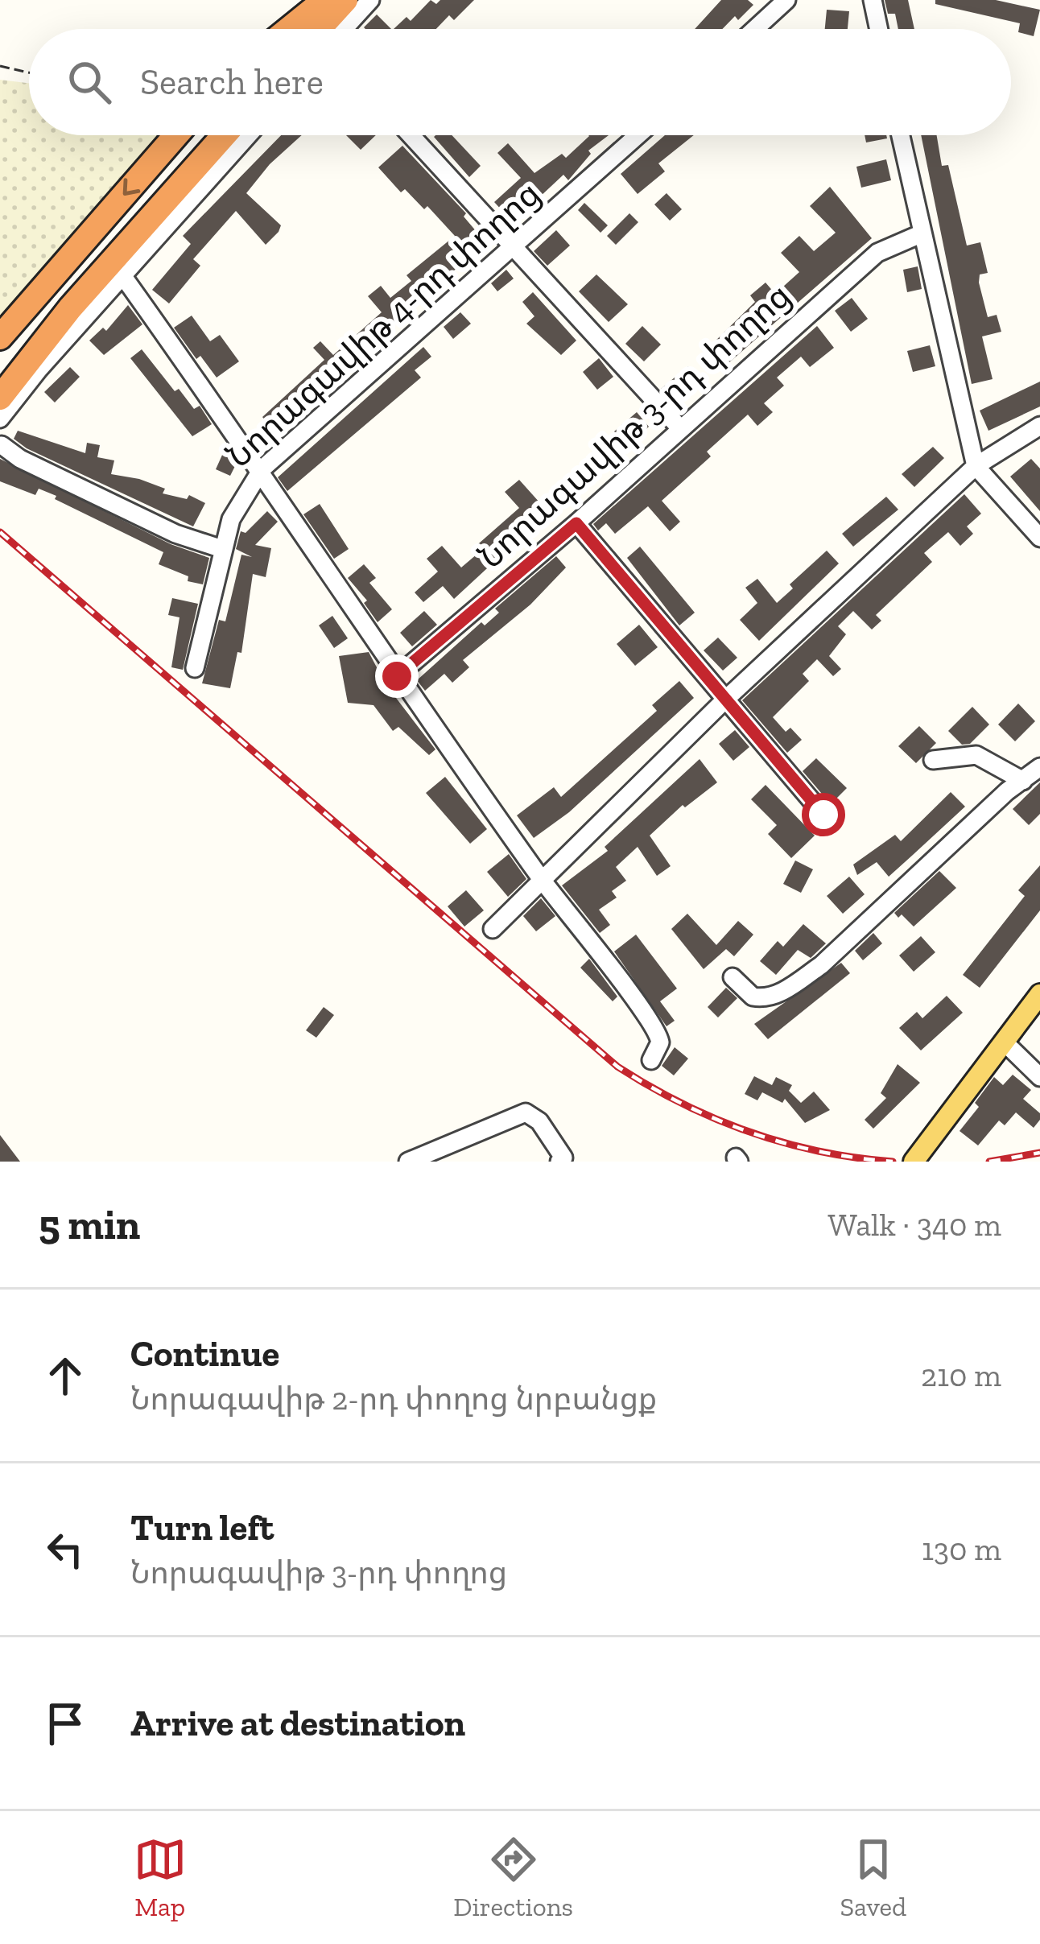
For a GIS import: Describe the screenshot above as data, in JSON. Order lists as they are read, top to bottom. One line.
{"streets":{"street":["Նորագավիթ 4-րդ փողոց","Նորագավիթ 3-րդ փողոց"]},"page":{"search":"Search here","heading":["5 min","Walk · 340 m"],"list":[["Continue","Նորագավիթ 2-րդ փողոց նրբանցք","210 m"],["Turn left","Նորագավիթ 3-րդ փողոց","130 m"],"Arrive at destination"],"nav":["Map","Directions","Saved"]}}
